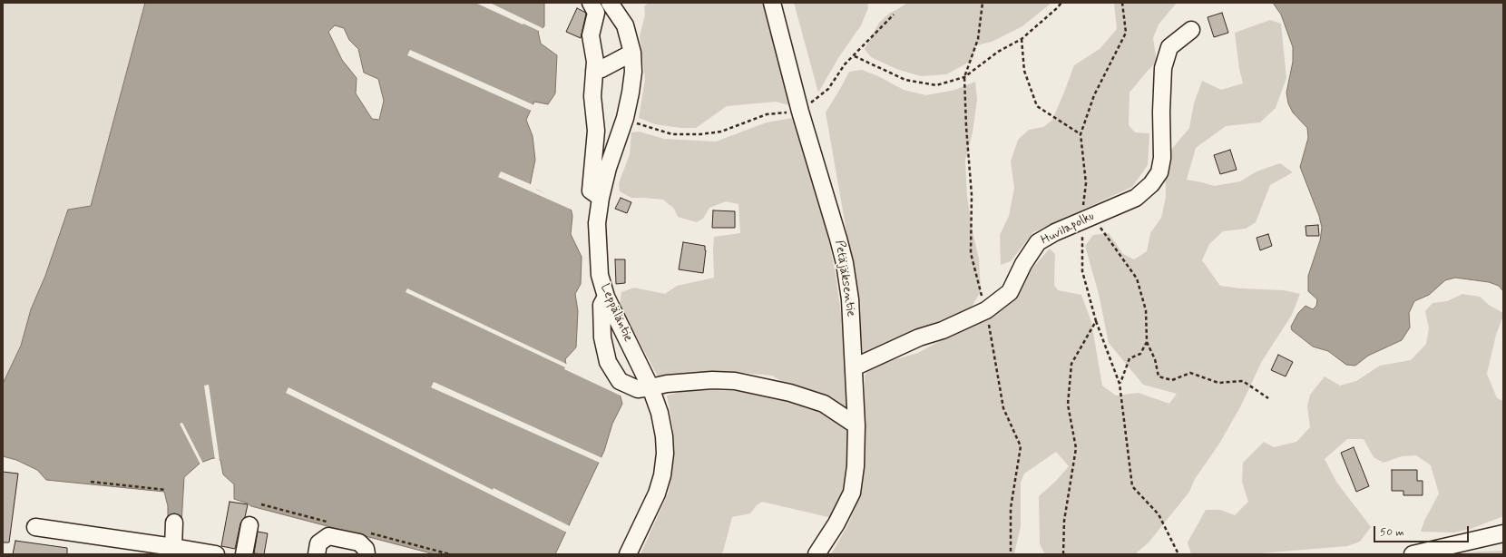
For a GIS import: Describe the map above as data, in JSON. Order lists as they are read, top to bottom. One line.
{"streets":{"street":["Huvilapolku","Petäjäksentie","Leppäläntie"]},"crossings":[["Huvilapolku","Petäjäksentie"]],"scale_bar":"50 m"}
